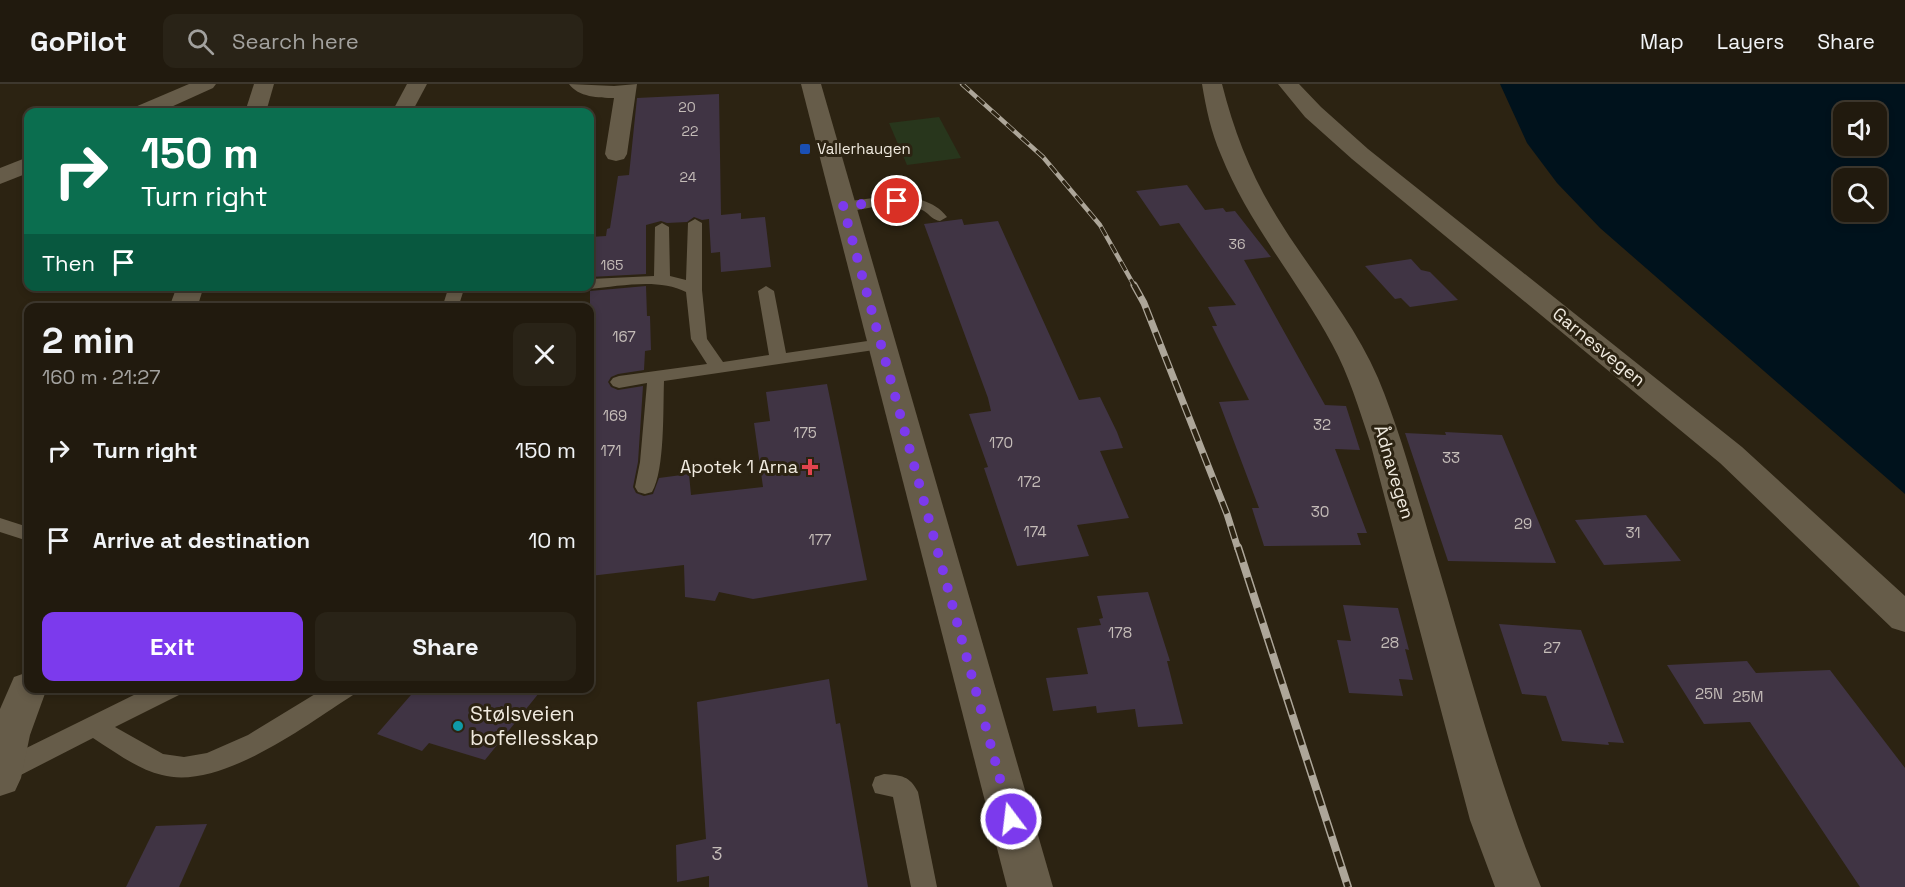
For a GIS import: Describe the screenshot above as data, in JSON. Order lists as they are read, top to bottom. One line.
{"streets":{"main road":["Garnesvegen","Ådnavegen"]},"places":{"transit":["Vallerhaugen"],"health":["Apotek 1 Arna"],"other":["Stølsveien bofellesskap"]},"house_numbers":["20","22","24","36","165","167","169","32","175","170","171","33","172","30","29","174","31","177","178","28","27","25N","25M","3"],"page":{"header":"GoPilot","search":"Search here","nav":["Map","Layers","Share"],"turn":["150 m","Turn right"],"then":"Then","heading":["2 min","160 m · 21:27"],"list":[{"name":"Turn right","value":"150 m"},{"name":"Arrive at destination","value":"10 m"}],"buttons":["Exit","Share"]}}
